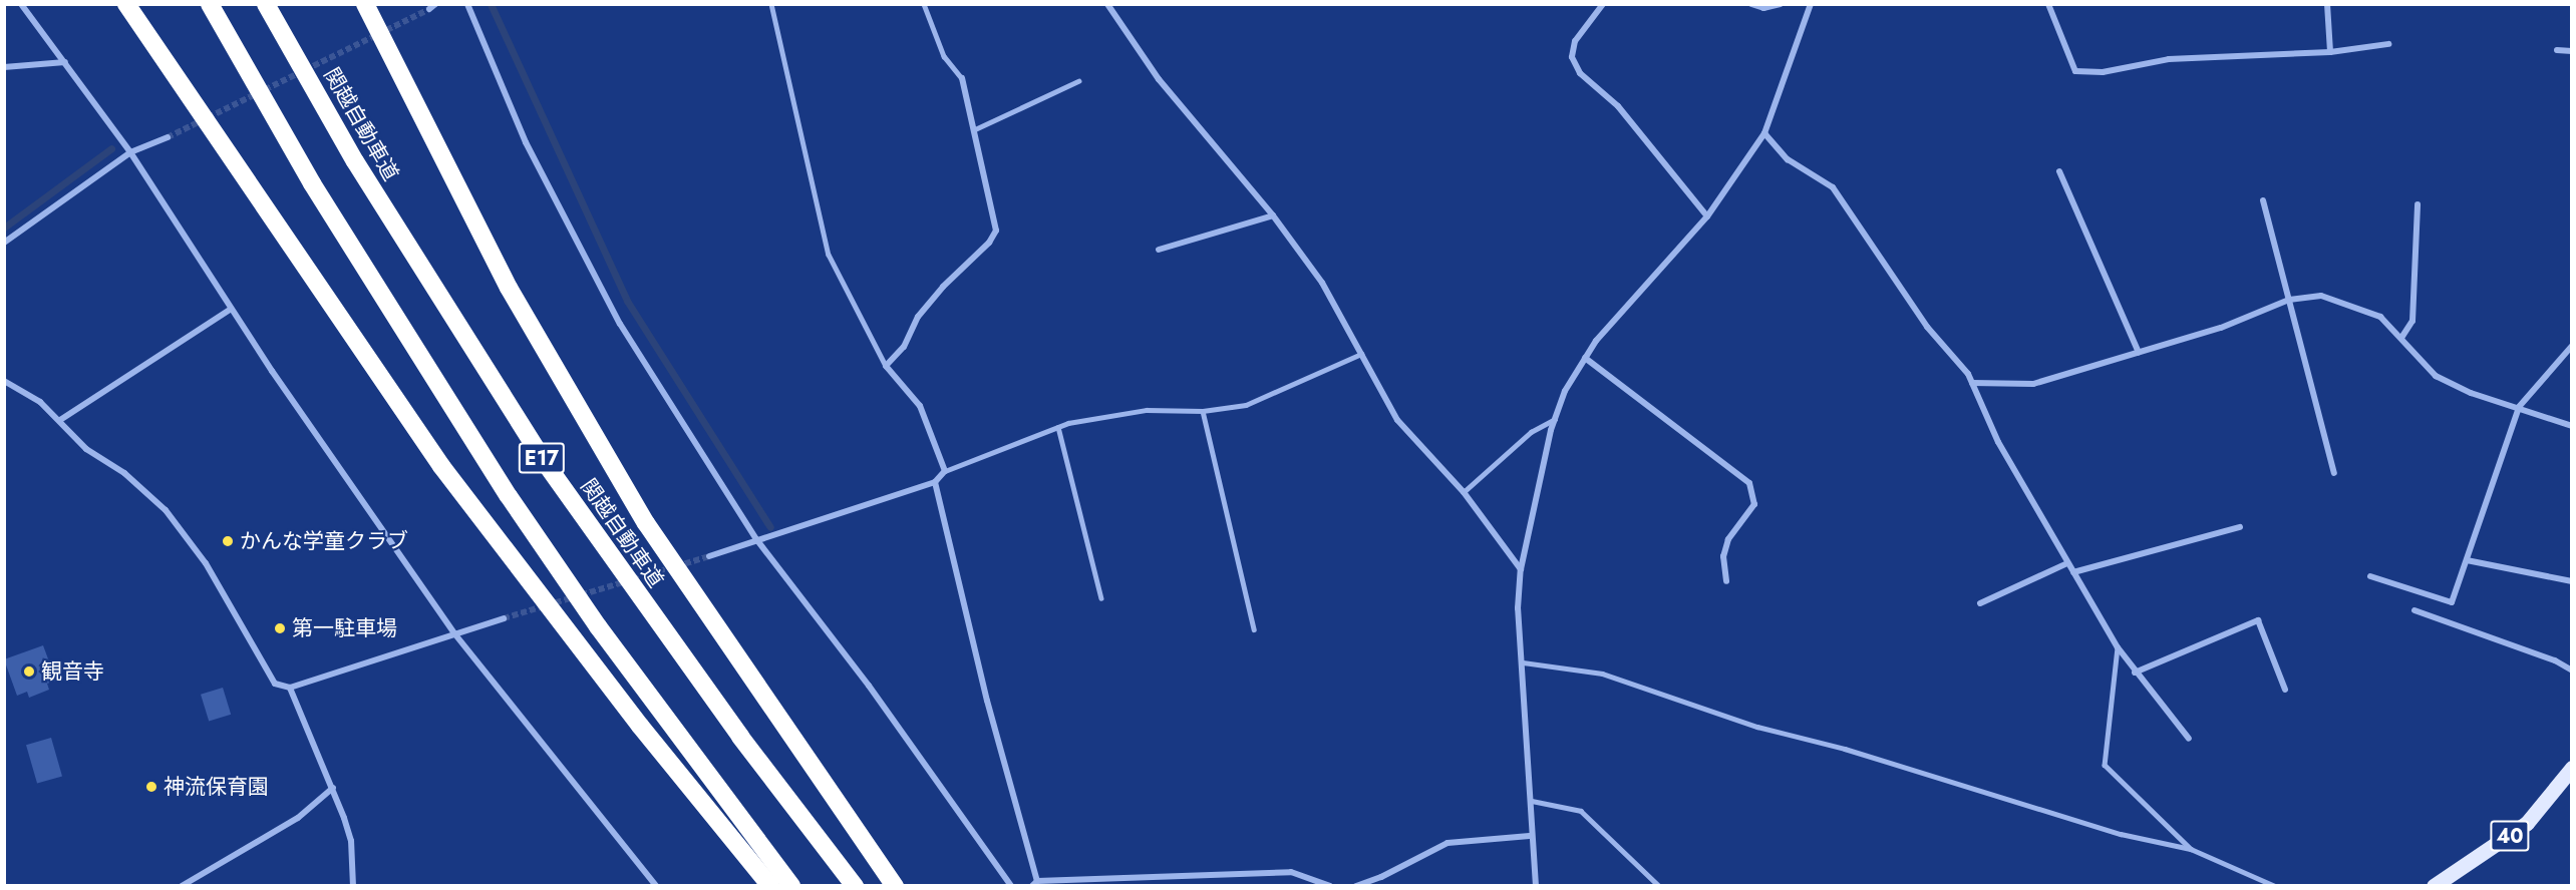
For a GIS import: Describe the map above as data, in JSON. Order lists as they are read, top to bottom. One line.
{"streets":{"highway":["関越自動車道","E17"],"main road":["40"]},"places":["かんな学童クラブ","第一駐車場","観音寺","神流保育園"]}
